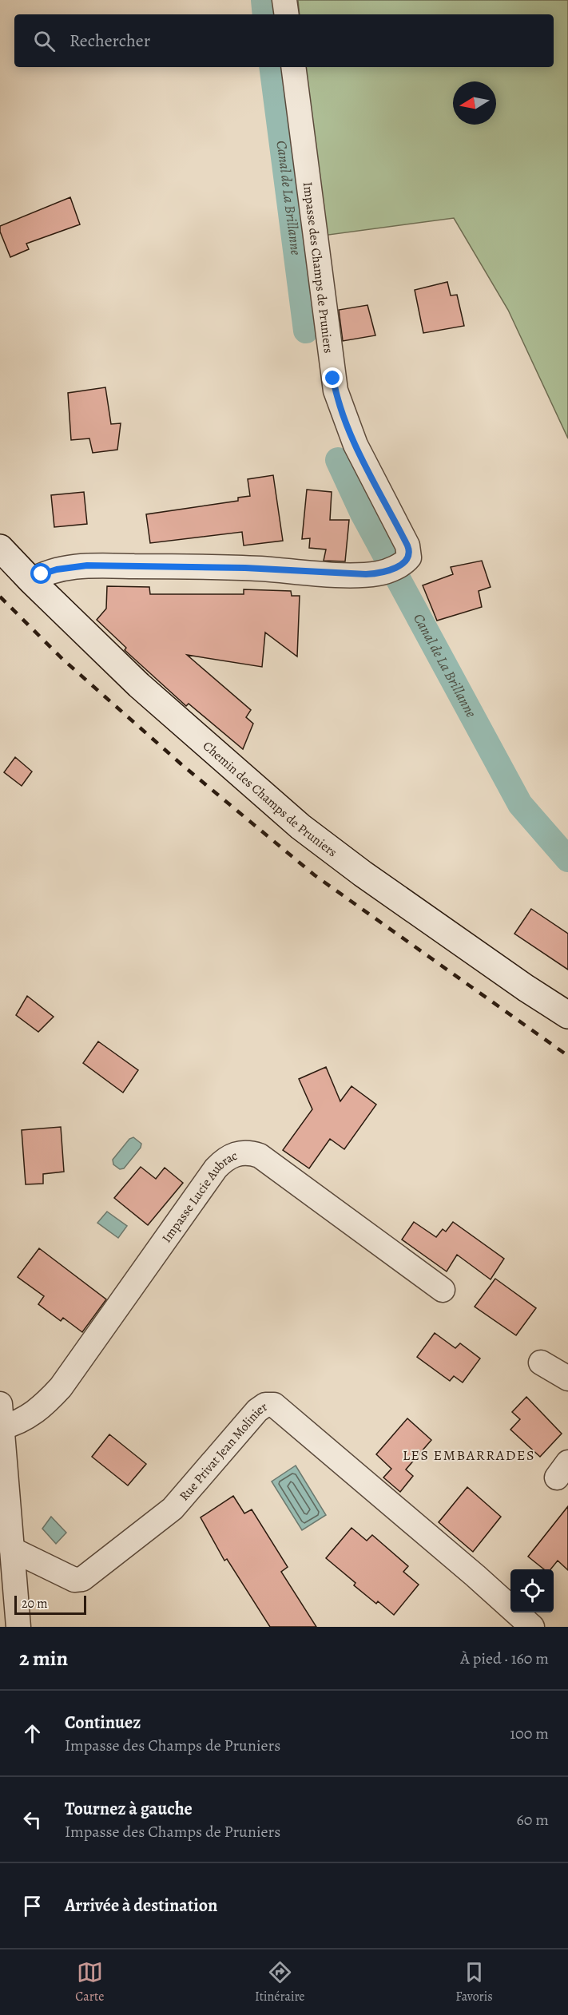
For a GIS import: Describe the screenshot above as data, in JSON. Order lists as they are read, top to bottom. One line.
{"streets":{"street":["Impasse des Champs de Pruniers","Chemin des Champs de Pruniers","Impasse Lucie Aubrac","Rue Privat Jean Molinier"]},"crossings":[["Impasse des Champs de Pruniers","Chemin des Champs de Pruniers"]],"districts":["LES EMBARRADES"],"water":["Canal de La Brillanne"],"scale_bar":"20 m","north":"left","page":{"search":"Rechercher","scale":"20 m","heading":["2 min","À pied · 160 m"],"list":[["Continuez","Impasse des Champs de Pruniers","100 m"],["Tournez à gauche","Impasse des Champs de Pruniers","60 m"],"Arrivée à destination"],"nav":["Carte","Itinéraire","Favoris"]}}
